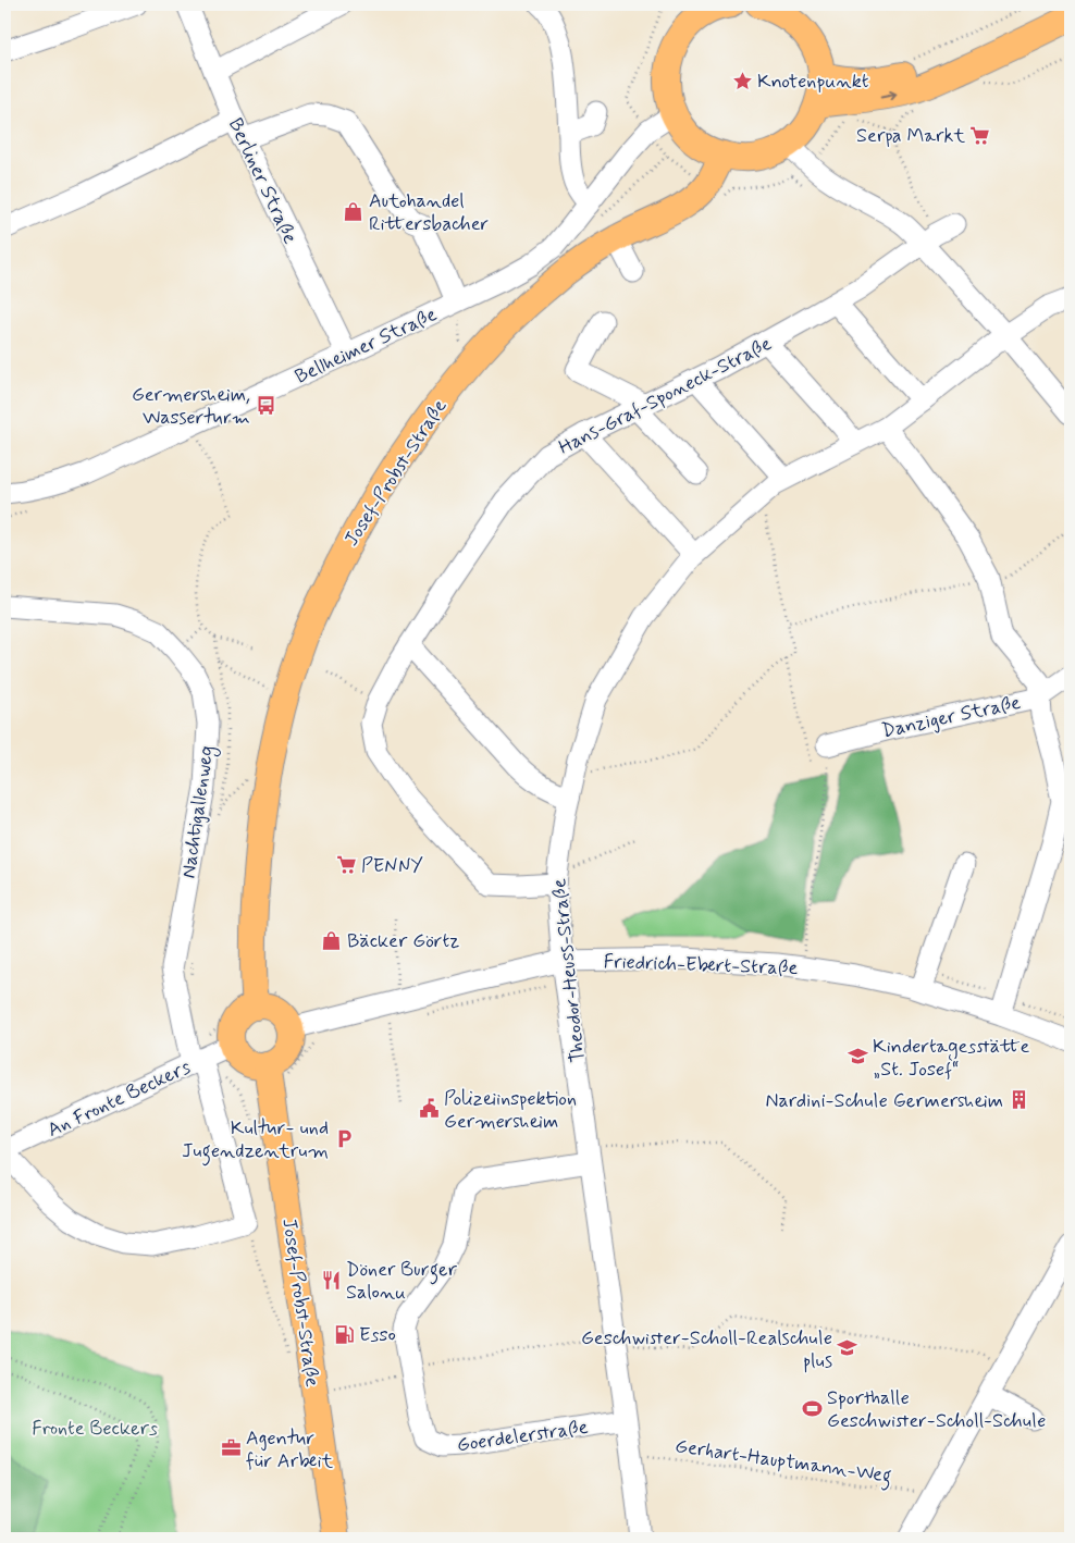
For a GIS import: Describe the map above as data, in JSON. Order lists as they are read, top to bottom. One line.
{"streets":{"main road":["Josef-Probst-Straße"],"street":["Berliner Straße","Bellheimer Straße","Hans-Graf-Sponeck-Straße","Danziger Straße","Nachtigallenweg","Friedrich-Ebert-Straße","Theodor-Heuss-Straße","An Fronte Beckers","Goerdelerstraße"],"path":["Gerhart-Hauptmann-Weg"]},"crossings":[["Berliner Straße","Bellheimer Straße"],["Hans-Graf-Sponeck-Straße","Theodor-Heuss-Straße"],["Nachtigallenweg","An Fronte Beckers"],["Friedrich-Ebert-Straße","Theodor-Heuss-Straße"],["Theodor-Heuss-Straße","Goerdelerstraße"],["Theodor-Heuss-Straße","Gerhart-Hauptmann-Weg"]],"parks":["Fronte Beckers"],"places":{"place":["Knotenpunkt"],"supermarket":["Serpa Markt","PENNY"],"shop":["Autohandel Rittersbacher","Bäcker Görtz"],"bus stop":["Germersheim, Wasserturm"],"school or university":["Kindertagesstätte „St. Josef“","Geschwister-Scholl-Realschule plus"],"building":["Nardini-Schule Germersheim"],"public building":["Polizeiinspektion Germersheim"],"parking":["Kultur- und Jugendzentrum"],"restaurant":["Döner Burger Salonu"],"fuel station":["Esso"],"sports":["Sporthalle Geschwister-Scholl-Schule"],"office":["Agentur für Arbeit"]}}
